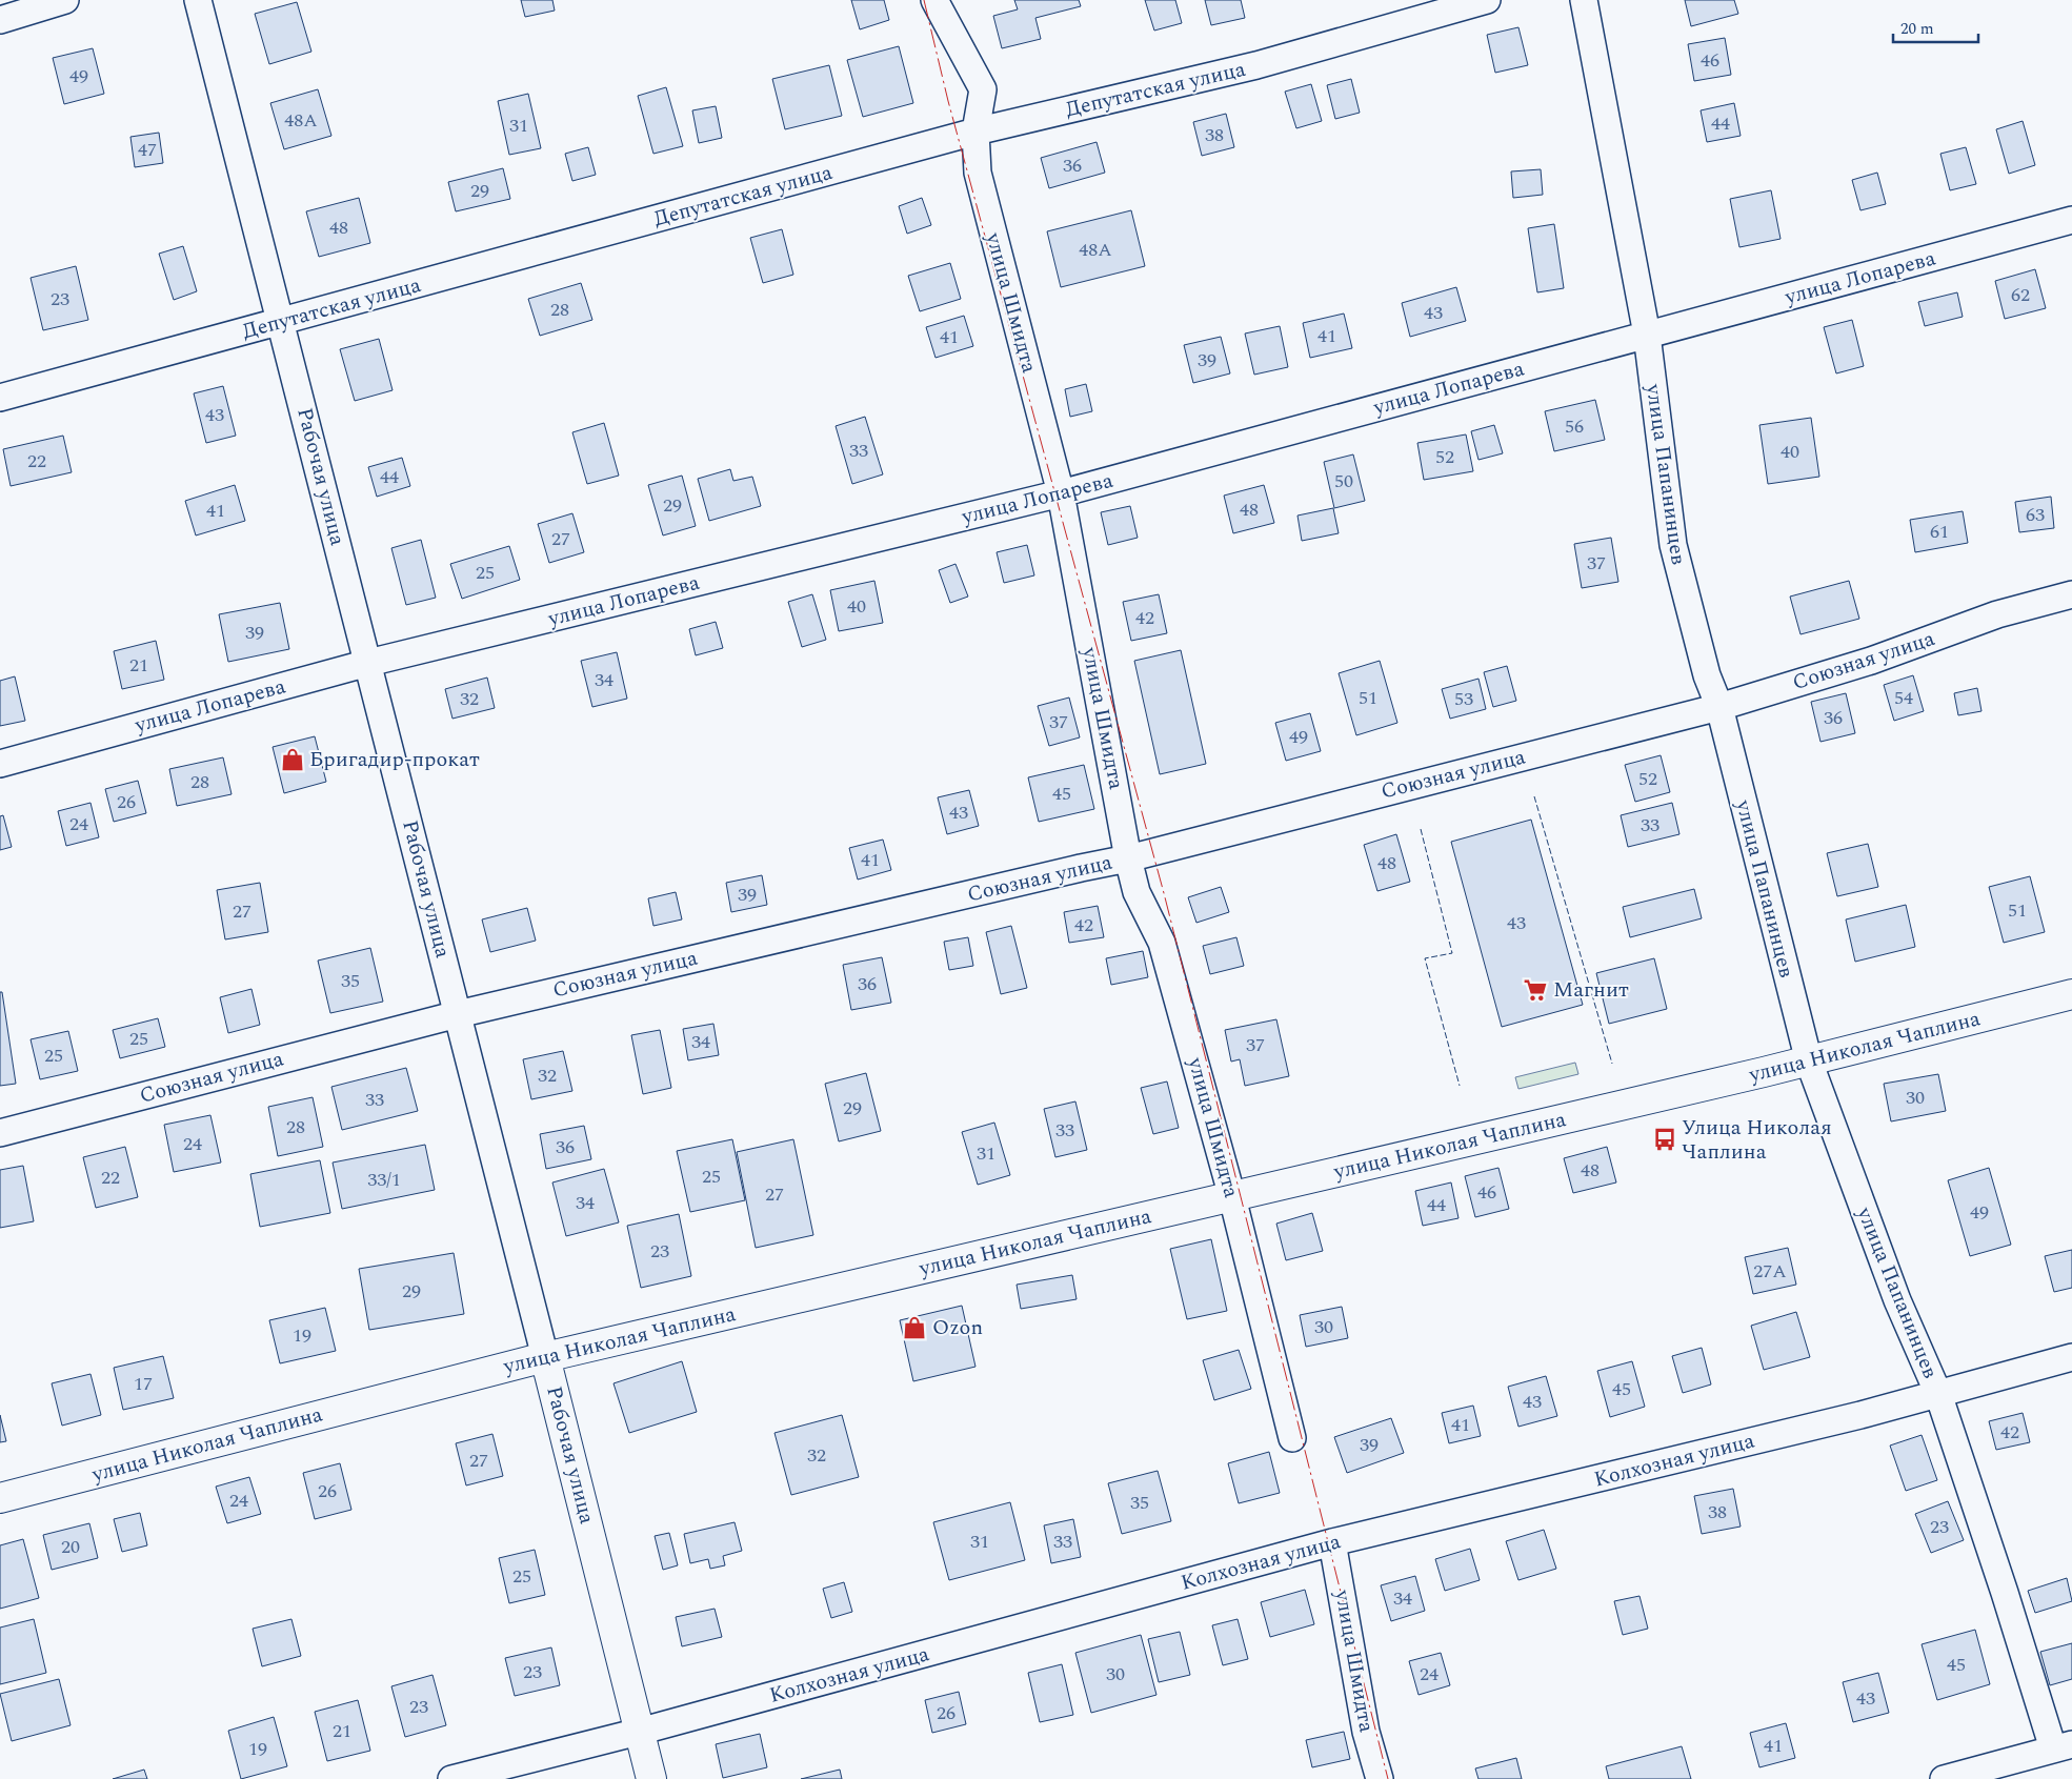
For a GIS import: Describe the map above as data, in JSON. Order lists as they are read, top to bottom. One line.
{"streets":{"street":["Депутатская улица","улица Лопарева","улица Шмидта","улица Папанинцев","Рабочая улица","Союзная улица","улица Николая Чаплина","Колхозная улица"]},"crossings":[["Депутатская улица","улица Шмидта"],["Депутатская улица","Рабочая улица"],["улица Лопарева","улица Шмидта"],["улица Лопарева","улица Папанинцев"],["улица Лопарева","Рабочая улица"],["улица Шмидта","Союзная улица"],["улица Шмидта","улица Николая Чаплина"],["улица Шмидта","Колхозная улица"],["улица Папанинцев","Союзная улица"],["улица Папанинцев","улица Николая Чаплина"],["улица Папанинцев","Колхозная улица"],["Рабочая улица","Союзная улица"],["Рабочая улица","улица Николая Чаплина"],["Рабочая улица","Колхозная улица"]],"places":{"shop":["Бригадир-прокат","Ozon"],"supermarket":["Магнит"],"bus stop":["Улица Николая Чаплина"]},"house_numbers":["46","49","48А","44","31","38","47","36","29","48","48А","62","23","28","43","41","41","39","43","56","33","40","52","22","44","50","29","48","41","63","61","27","37","25","40","42","39","21","34","51","54","32","53","36","37","49","52","28","45","26","43","24","33","41","48","39","51","27","43","42","35","36","25","34","37","25","32","30","33","29","28","33","24","36","31","48","25","22","33/1","46","27","34","44","49","23","27А","29","30","19","17","45","43","41","42","39","32","27","26","24","35","38","23","31","33","20","25","34","45","23","30","24","43","23","26","21","41","19"],"scale_bar":"20 m"}
